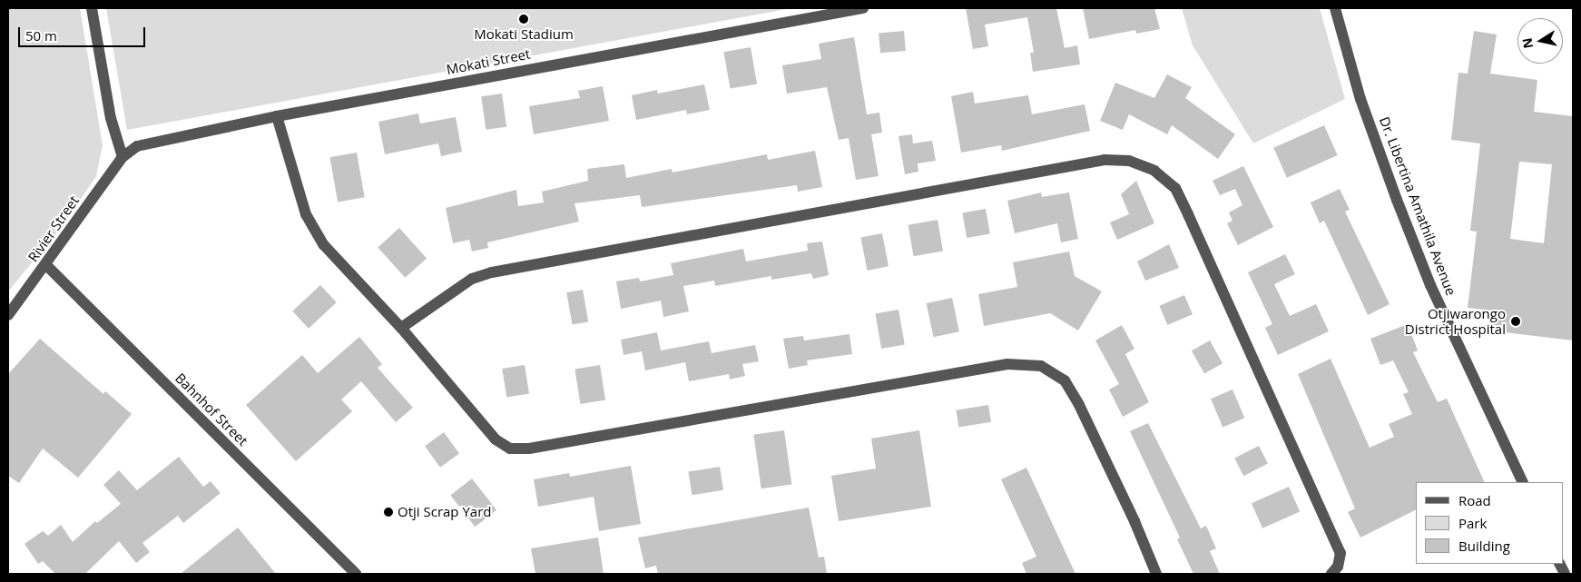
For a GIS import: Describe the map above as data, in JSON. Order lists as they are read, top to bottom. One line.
{"streets":{"street":["Mokati Street","Dr. Libertina Amathila Avenue","Rivier Street","Bahnhof Street"]},"crossings":[["Mokati Street","Rivier Street"],["Rivier Street","Bahnhof Street"]],"places":["Mokati Stadium","Otjiwarongo District Hospital","Otji Scrap Yard"],"legend":["Road","Park","Building"],"scale_bar":"50 m","north":"left"}
